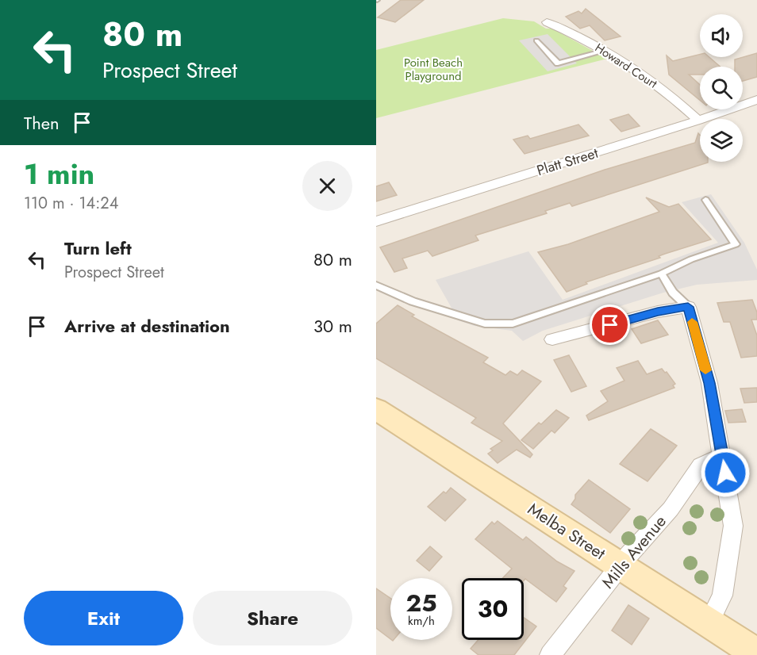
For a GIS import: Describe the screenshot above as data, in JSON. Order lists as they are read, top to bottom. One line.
{"streets":{"main road":["Melba Street"],"street":["Howard Court","Platt Street","Mills Avenue"]},"crossings":[["Howard Court","Platt Street"],["Melba Street","Mills Avenue"]],"parks":["Point Beach Playground"],"page":{"turn":["80 m","Prospect Street"],"then":"Then","heading":["1 min","110 m · 14:24"],"list":[{"name":"Turn left","note":"Prospect Street","value":"80 m"},{"name":"Arrive at destination","value":"30 m"}],"speed":"25 km/h","limit":"30","buttons":["Exit","Share"]}}
